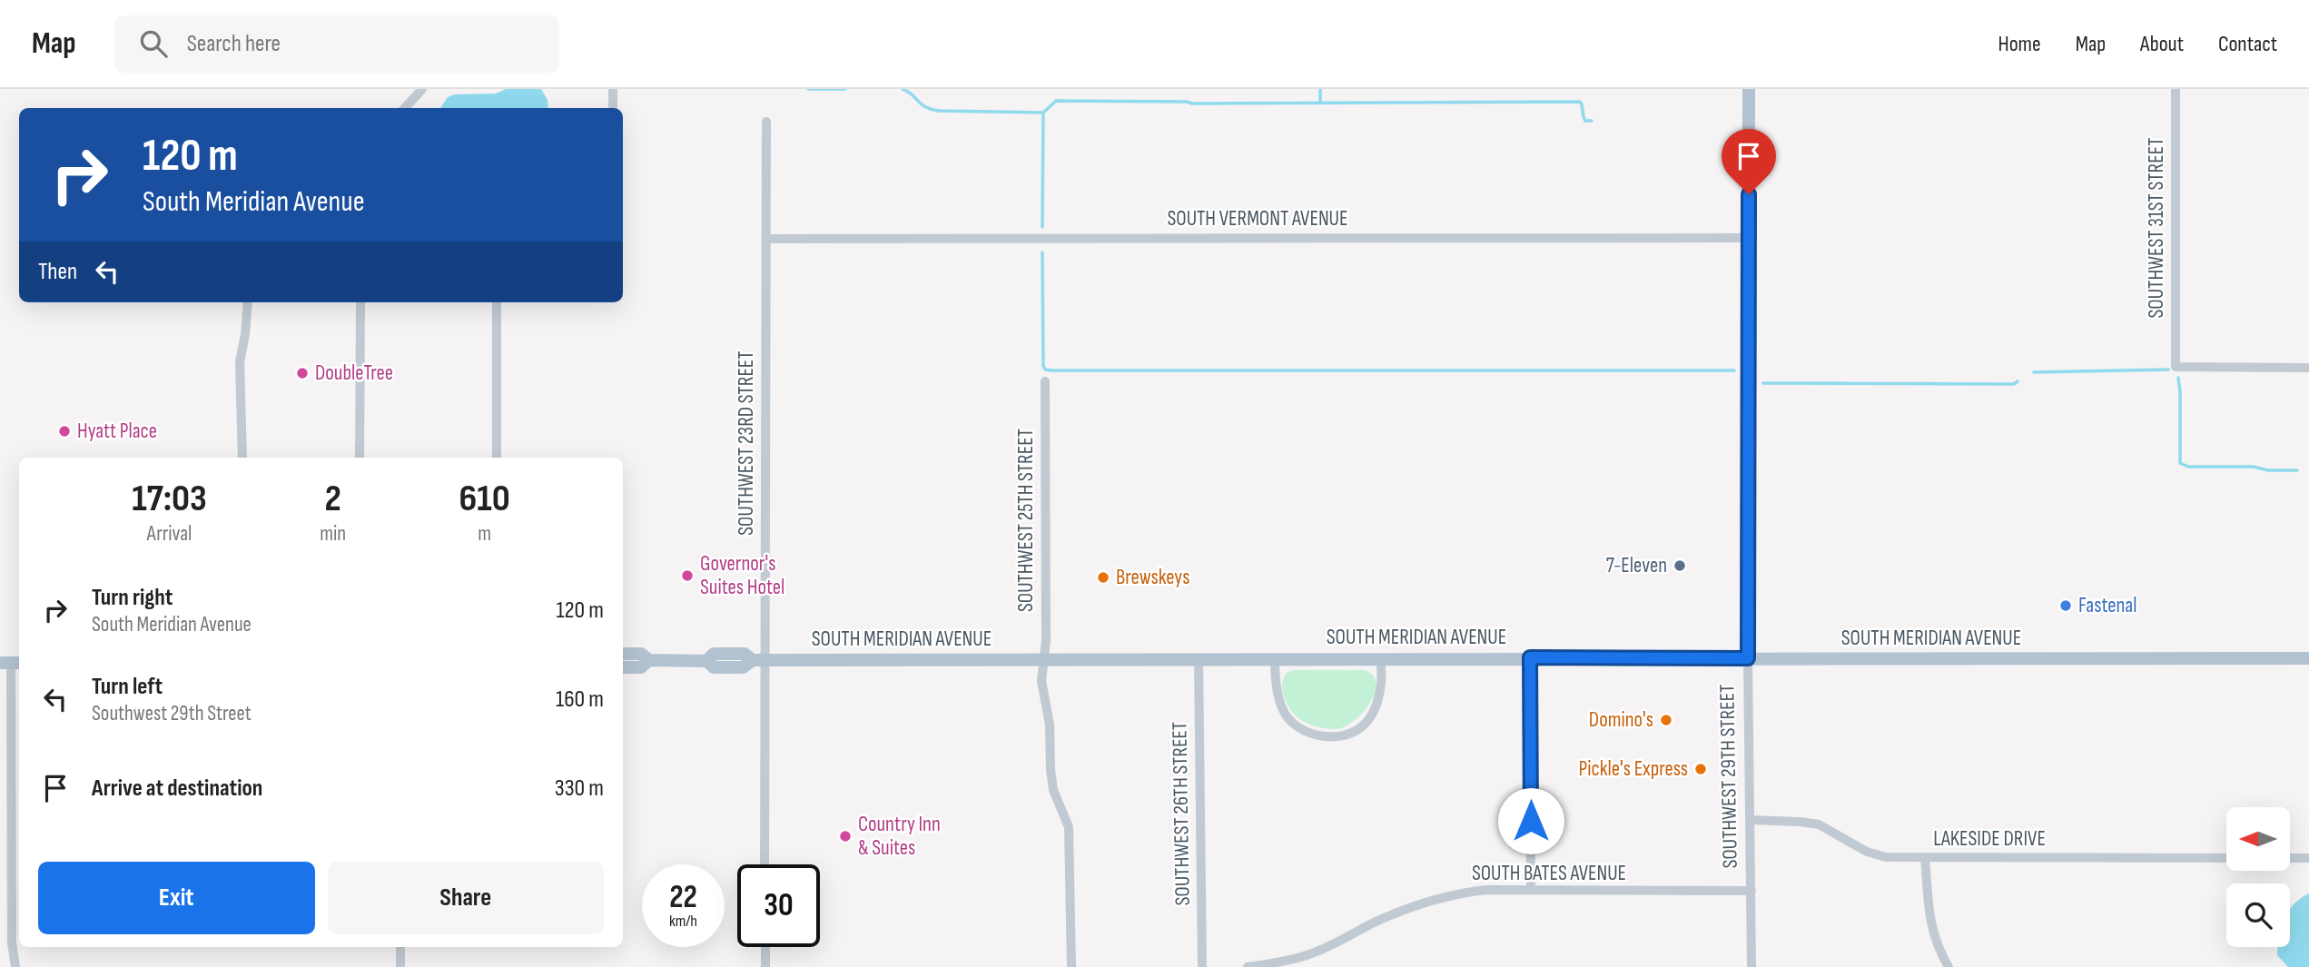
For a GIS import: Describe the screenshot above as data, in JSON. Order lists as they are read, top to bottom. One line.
{"streets":{"main road":["SOUTH MERIDIAN AVENUE","SOUTHWEST 29TH STREET"],"street":["SOUTH VERMONT AVENUE","SOUTHWEST 31ST STREET","SOUTHWEST 23RD STREET","SOUTHWEST 25TH STREET","SOUTHWEST 26TH STREET","LAKESIDE DRIVE","SOUTH BATES AVENUE"]},"crossings":[["SOUTH VERMONT AVENUE","SOUTHWEST 23RD STREET"],["SOUTH VERMONT AVENUE","SOUTHWEST 29TH STREET"],["SOUTHWEST 23RD STREET","SOUTH MERIDIAN AVENUE"],["SOUTHWEST 25TH STREET","SOUTH MERIDIAN AVENUE"],["SOUTH MERIDIAN AVENUE","SOUTHWEST 29TH STREET"],["SOUTH MERIDIAN AVENUE","SOUTHWEST 26TH STREET"],["SOUTHWEST 29TH STREET","LAKESIDE DRIVE"],["SOUTHWEST 29TH STREET","SOUTH BATES AVENUE"]],"places":["DoubleTree","Hyatt Place","7-Eleven","Governor's Suites Hotel","Brewskeys","Fastenal","Domino's","Pickle's Express","Country Inn & Suites"],"north":"left","page":{"header":"Map","search":"Search here","nav":["Home","Map","About","Contact"],"turn":["120 m","South Meridian Avenue"],"then":"Then","eta":["17:03","Arrival","2","min","610","m"],"list":[{"name":"Turn right","note":"South Meridian Avenue","value":"120 m"},{"name":"Turn left","note":"Southwest 29th Street","value":"160 m"},{"name":"Arrive at destination","value":"330 m"}],"buttons":["Exit","Share"],"speed":"22 km/h","limit":"30"}}
